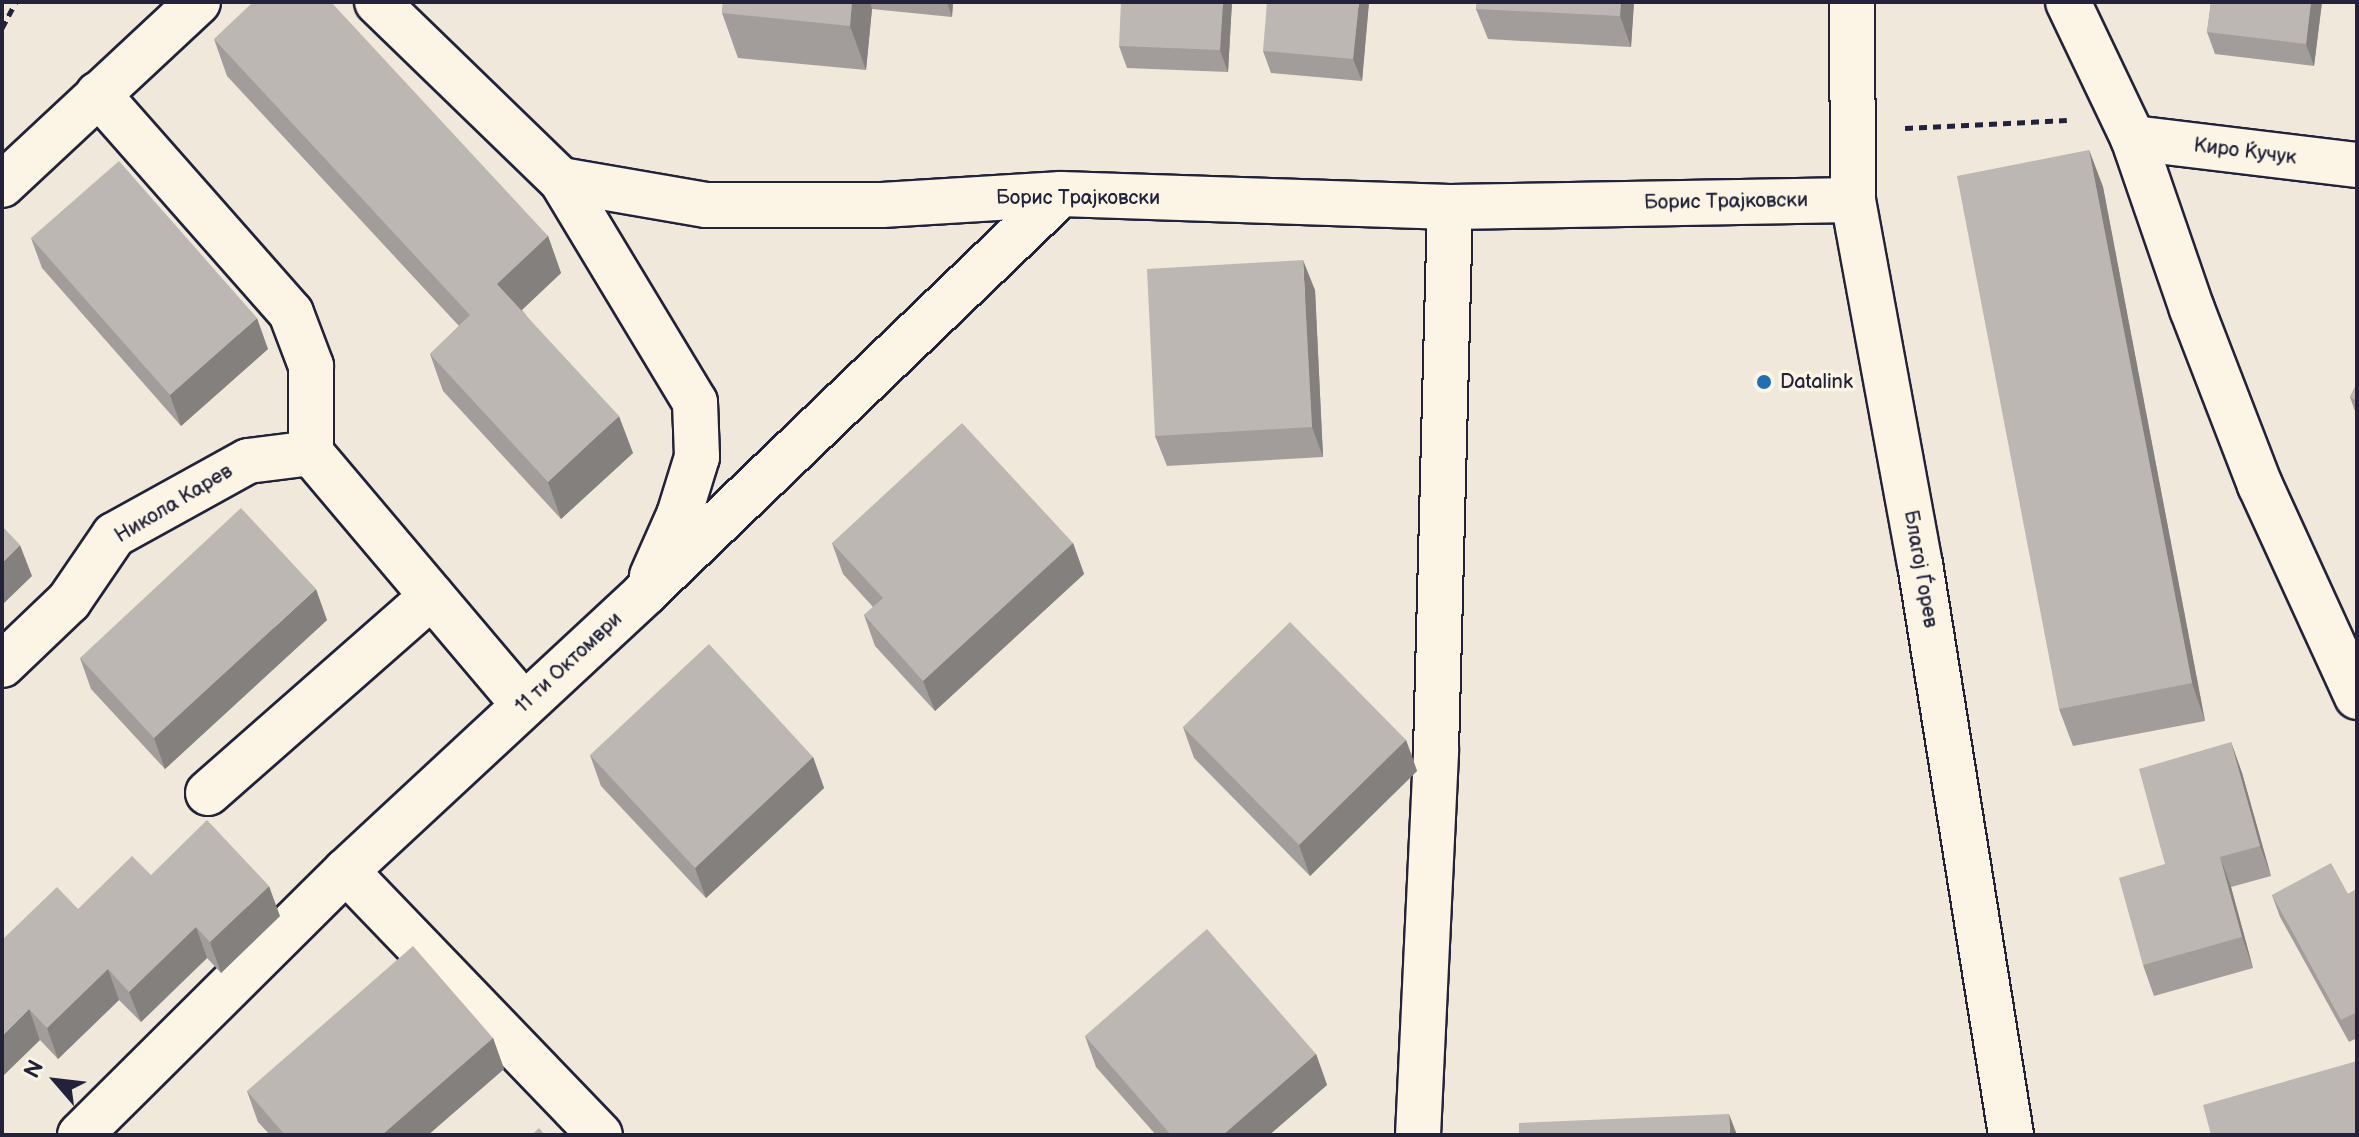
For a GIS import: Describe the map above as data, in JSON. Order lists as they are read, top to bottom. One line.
{"streets":{"street":["Киро Ќучук","Борис Трајковски","Никола Карев","Благој Ѓорев","11 ти Октомври"]},"crossings":[["Борис Трајковски","Благој Ѓорев"],["Борис Трајковски","11 ти Октомври"]],"places":["Datalink"],"north":"top left"}
